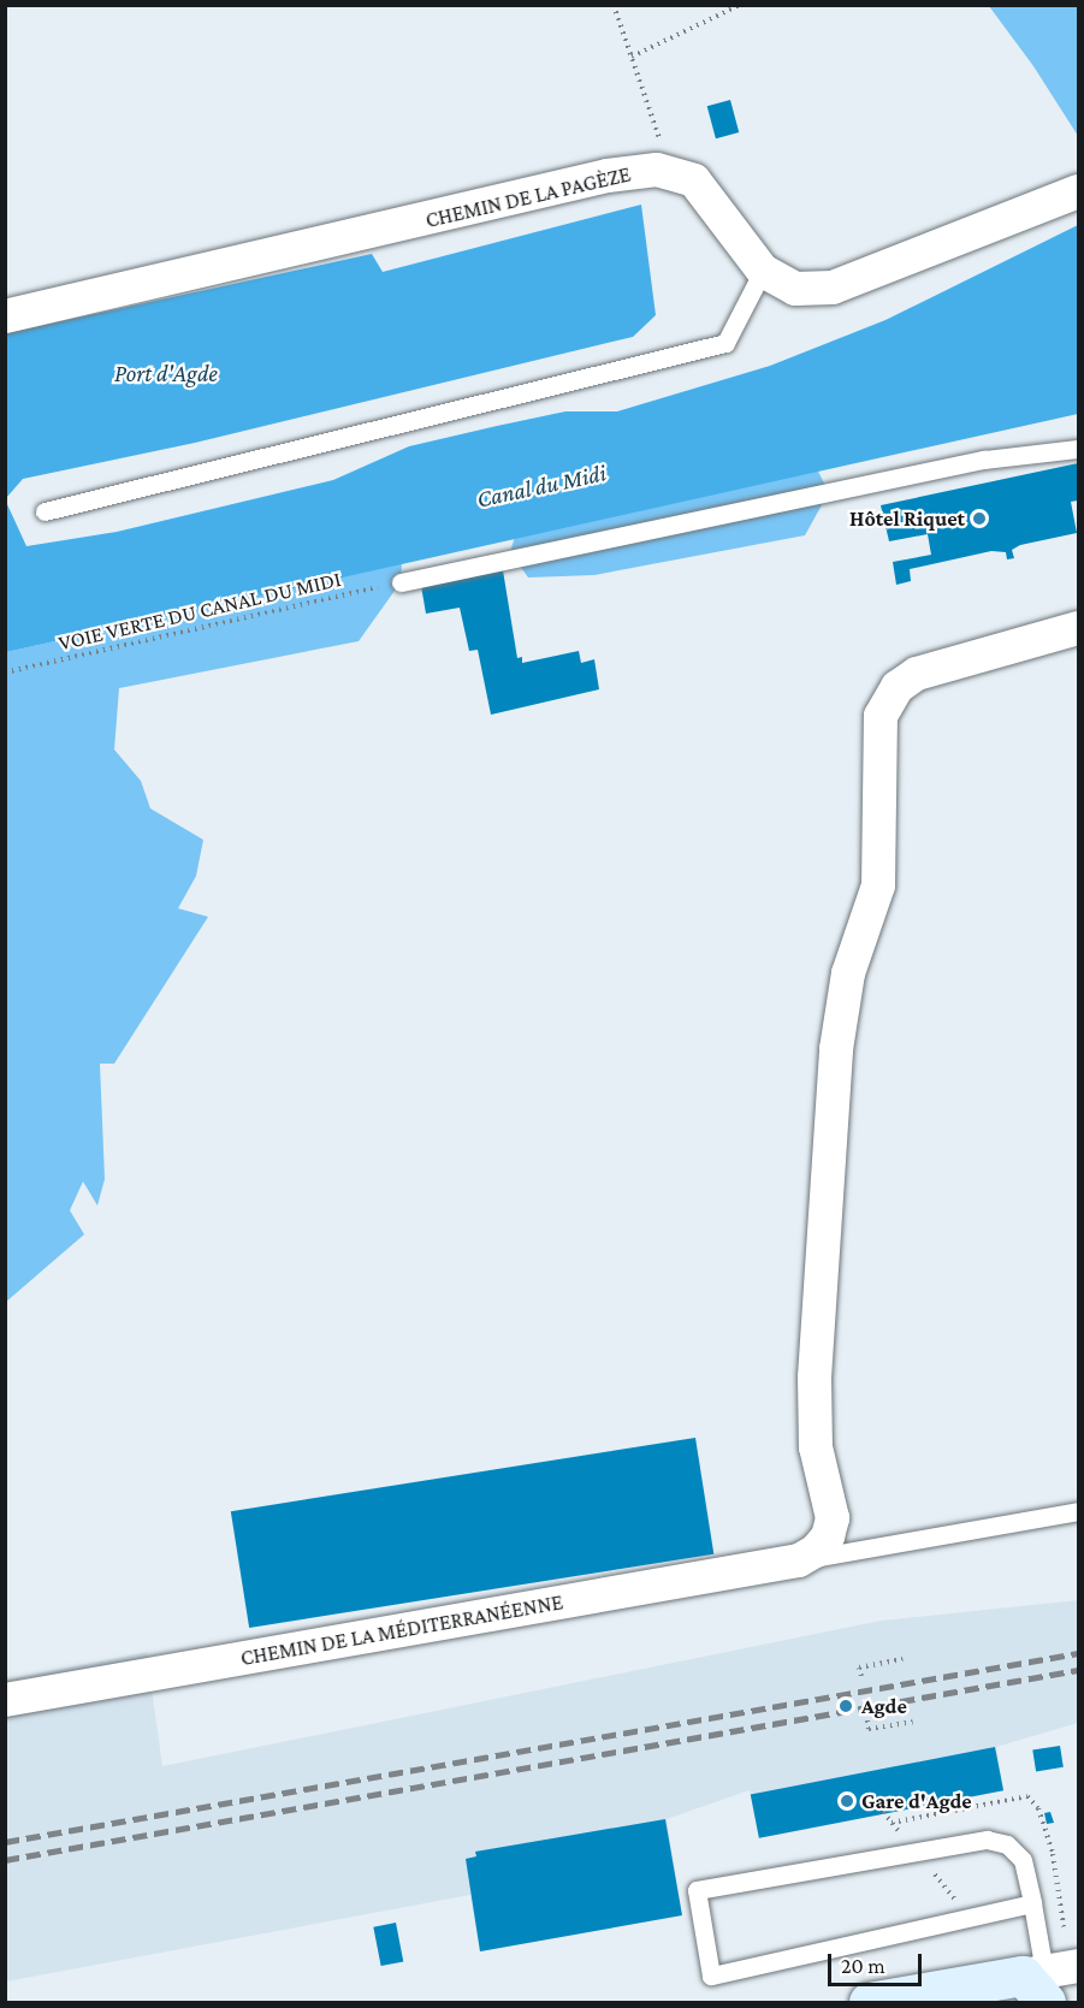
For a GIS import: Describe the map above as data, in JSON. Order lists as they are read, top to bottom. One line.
{"streets":{"street":["CHEMIN DE LA PAGÈZE","CHEMIN DE LA MÉDITERRANÉENNE"],"path":["VOIE VERTE DU CANAL DU MIDI"]},"water":["Port d'Agde","Canal du Midi"],"places":["Hôtel Riquet","Agde","Gare d'Agde"],"scale_bar":"20 m"}
